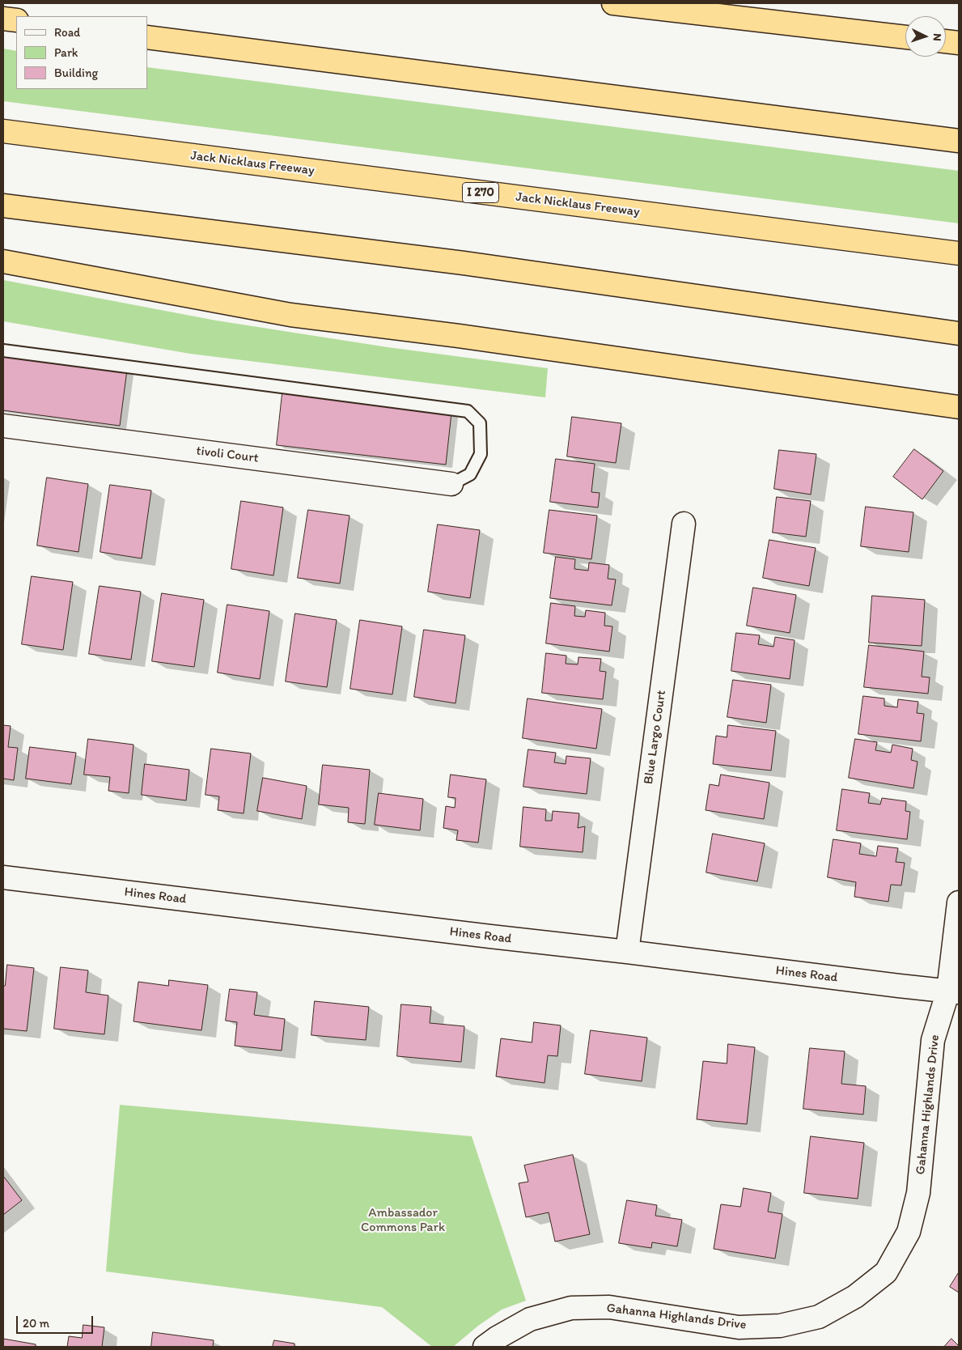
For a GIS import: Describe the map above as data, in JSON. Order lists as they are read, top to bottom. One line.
{"streets":{"highway":["Jack Nicklaus Freeway","I 270"],"street":["tivoli Court","Blue Largo Court","Hines Road","Gahanna Highlands Drive"]},"crossings":[["Blue Largo Court","Hines Road"],["Hines Road","Gahanna Highlands Drive"]],"parks":["Ambassador Commons Park"],"legend":["Road","Park","Building"],"scale_bar":"20 m","north":"right"}
